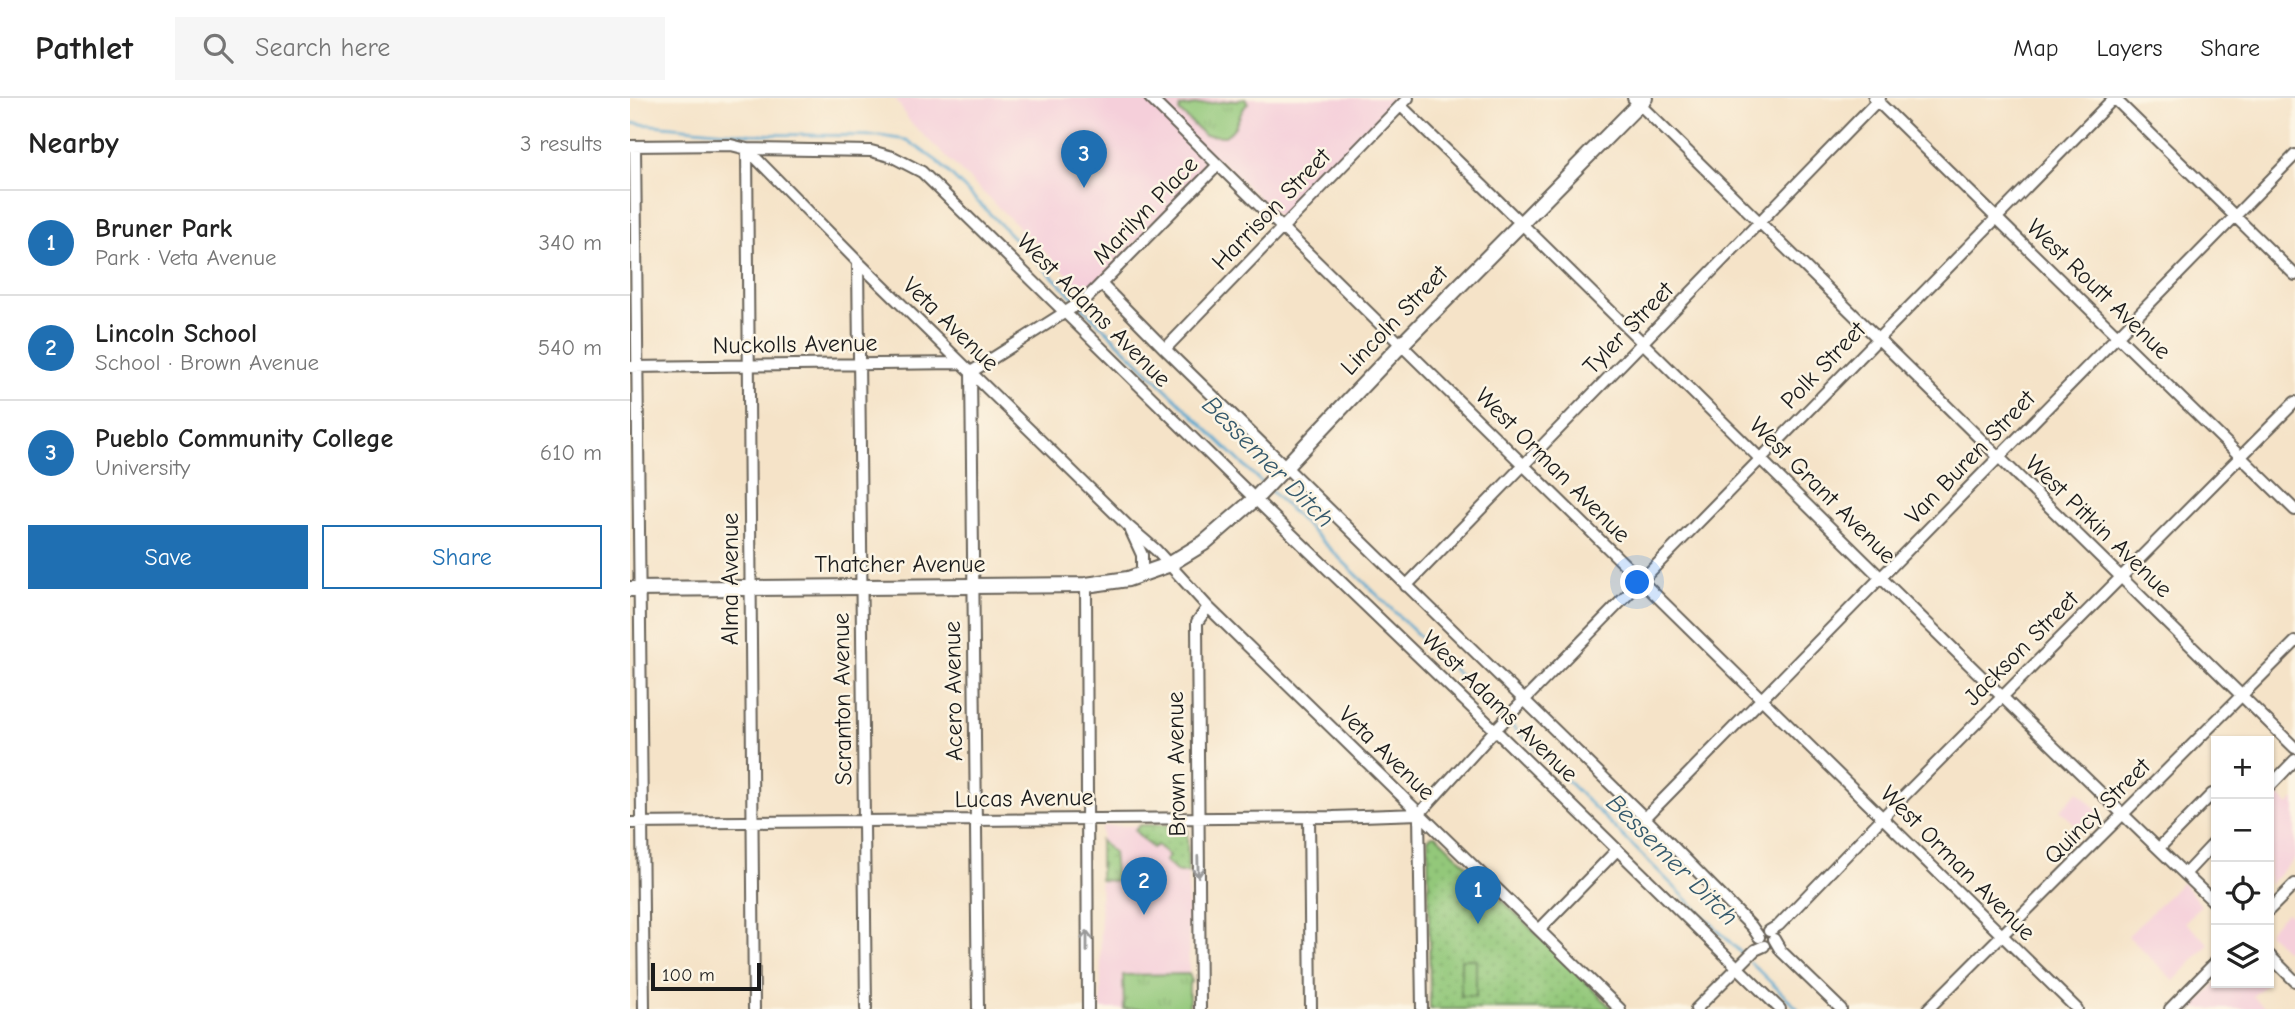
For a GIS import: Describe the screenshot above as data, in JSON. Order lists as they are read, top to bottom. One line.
{"streets":{"main road":["Lincoln Street","Thatcher Avenue"],"street":["Harrison Street","Marilyn Place","West Routt Avenue","West Adams Avenue","Veta Avenue","Tyler Street","Nuckolls Avenue","Polk Street","Van Buren Street","West Orman Avenue","West Grant Avenue","West Pitkin Avenue","Alma Avenue","Jackson Street","Acero Avenue","Scranton Avenue","Brown Avenue","Lucas Avenue","Quincy Street"]},"crossings":[["Harrison Street","West Adams Avenue"],["Harrison Street","West Orman Avenue"],["Harrison Street","West Grant Avenue"],["Marilyn Place","West Adams Avenue"],["Marilyn Place","West Orman Avenue"],["West Routt Avenue","Tyler Street"],["West Routt Avenue","Polk Street"],["West Routt Avenue","Van Buren Street"],["West Routt Avenue","Jackson Street"],["West Adams Avenue","Lincoln Street"],["West Adams Avenue","Veta Avenue"],["West Adams Avenue","Tyler Street"],["West Adams Avenue","Polk Street"],["West Adams Avenue","Van Buren Street"],["West Adams Avenue","Alma Avenue"],["West Adams Avenue","Jackson Street"],["Lincoln Street","Veta Avenue"],["Lincoln Street","West Orman Avenue"],["Lincoln Street","West Grant Avenue"],["Lincoln Street","West Pitkin Avenue"],["Lincoln Street","Thatcher Avenue"],["Veta Avenue","Nuckolls Avenue"],["Veta Avenue","Polk Street"],["Veta Avenue","Thatcher Avenue"],["Veta Avenue","Alma Avenue"],["Veta Avenue","Acero Avenue"],["Veta Avenue","Scranton Avenue"],["Veta Avenue","Brown Avenue"],["Veta Avenue","Lucas Avenue"],["Tyler Street","West Orman Avenue"],["Tyler Street","West Grant Avenue"],["Tyler Street","West Pitkin Avenue"],["Nuckolls Avenue","Alma Avenue"],["Nuckolls Avenue","Scranton Avenue"],["Polk Street","West Orman Avenue"],["Polk Street","West Grant Avenue"],["Polk Street","West Pitkin Avenue"],["Polk Street","Lucas Avenue"],["Van Buren Street","West Orman Avenue"],["Van Buren Street","West Grant Avenue"],["Van Buren Street","West Pitkin Avenue"],["West Orman Avenue","Jackson Street"],["West Orman Avenue","Quincy Street"],["West Grant Avenue","Jackson Street"],["West Grant Avenue","Quincy Street"],["West Pitkin Avenue","Jackson Street"],["West Pitkin Avenue","Quincy Street"],["Thatcher Avenue","Alma Avenue"],["Thatcher Avenue","Acero Avenue"],["Thatcher Avenue","Scranton Avenue"],["Alma Avenue","Lucas Avenue"],["Acero Avenue","Lucas Avenue"],["Scranton Avenue","Lucas Avenue"],["Brown Avenue","Lucas Avenue"]],"one_way":["Brown Avenue"],"water":["Bessemer Ditch"],"scale_bar":"100 m","page":{"header":"Pathlet","search":"Search here","nav":["Map","Layers","Share"],"heading":["Nearby","3 results"],"pins":["3","2","1"],"list":[{"mark":"1","name":"Bruner Park","note":"Park · Veta Avenue","value":"340 m"},{"mark":"2","name":"Lincoln School","note":"School · Brown Avenue","value":"540 m"},{"mark":"3","name":"Pueblo Community College","note":"University","value":"610 m"}],"buttons":["Save","Share"],"map_buttons":["+","−"],"scale":"100 m"}}
